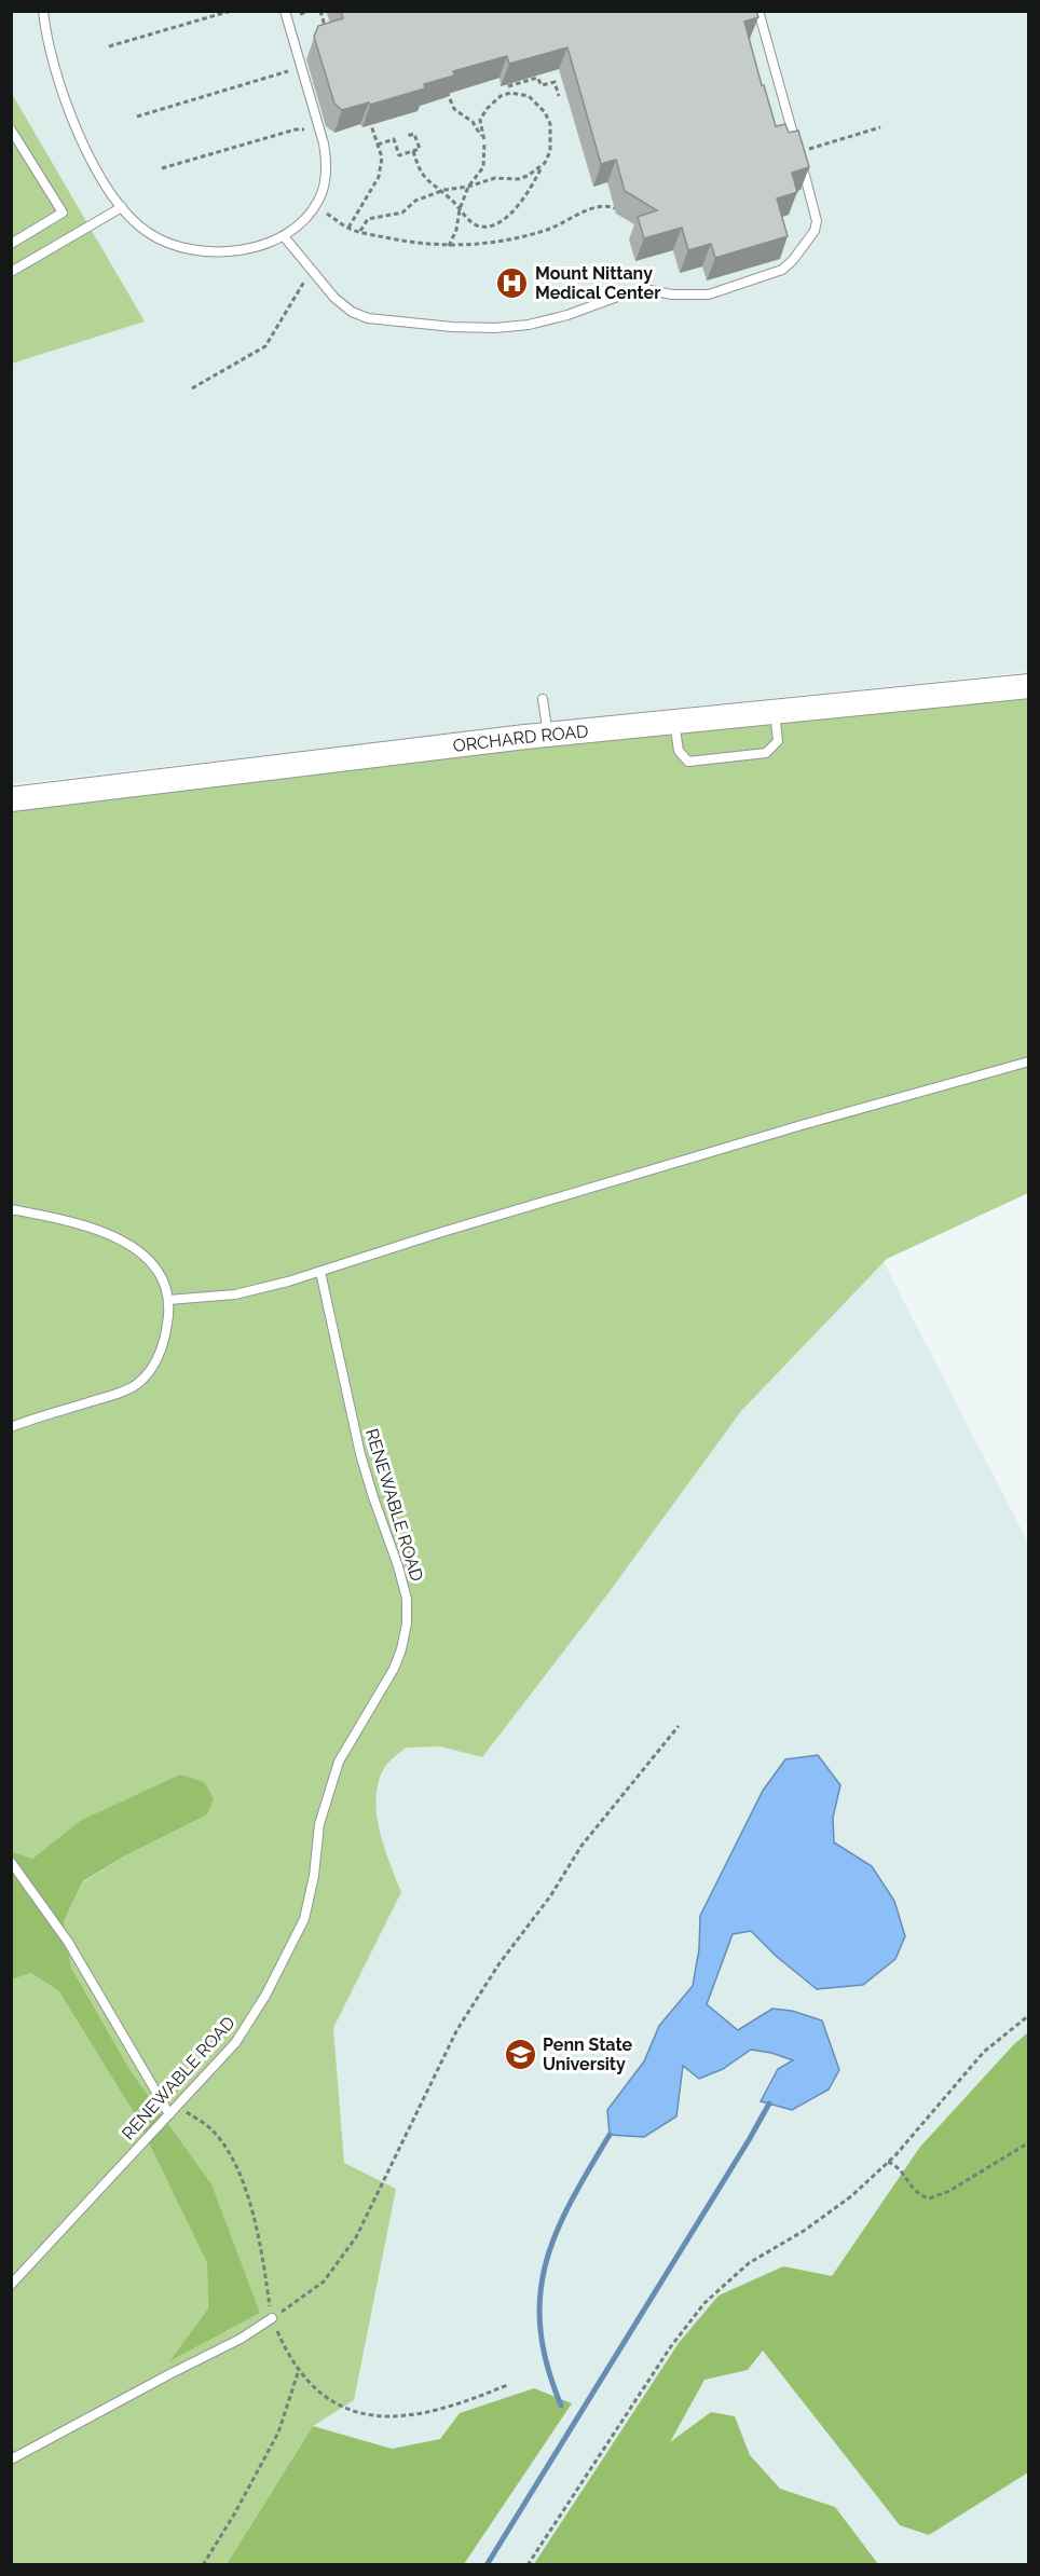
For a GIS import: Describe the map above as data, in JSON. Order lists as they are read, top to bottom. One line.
{"streets":{"street":["ORCHARD ROAD"],"lane":["RENEWABLE ROAD"]},"places":{"hospital":["Mount Nittany Medical Center"],"school or university":["Penn State University"]}}
